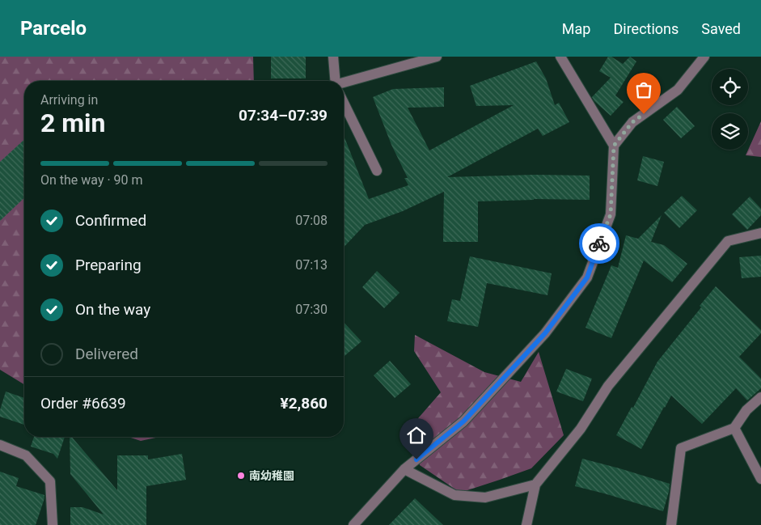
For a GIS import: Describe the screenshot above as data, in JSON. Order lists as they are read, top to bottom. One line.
{"places":["南幼稚園"],"page":{"header":"Parcelo","nav":["Map","Directions","Saved"],"heading":["2 min","Arriving in","07:34–07:39"],"panel":["Order #6639","¥2,860"],"bar":"On the way · 90 m","list":[["Confirmed","07:08"],["Preparing","07:13"],["On the way","07:30"],"Delivered"]}}
